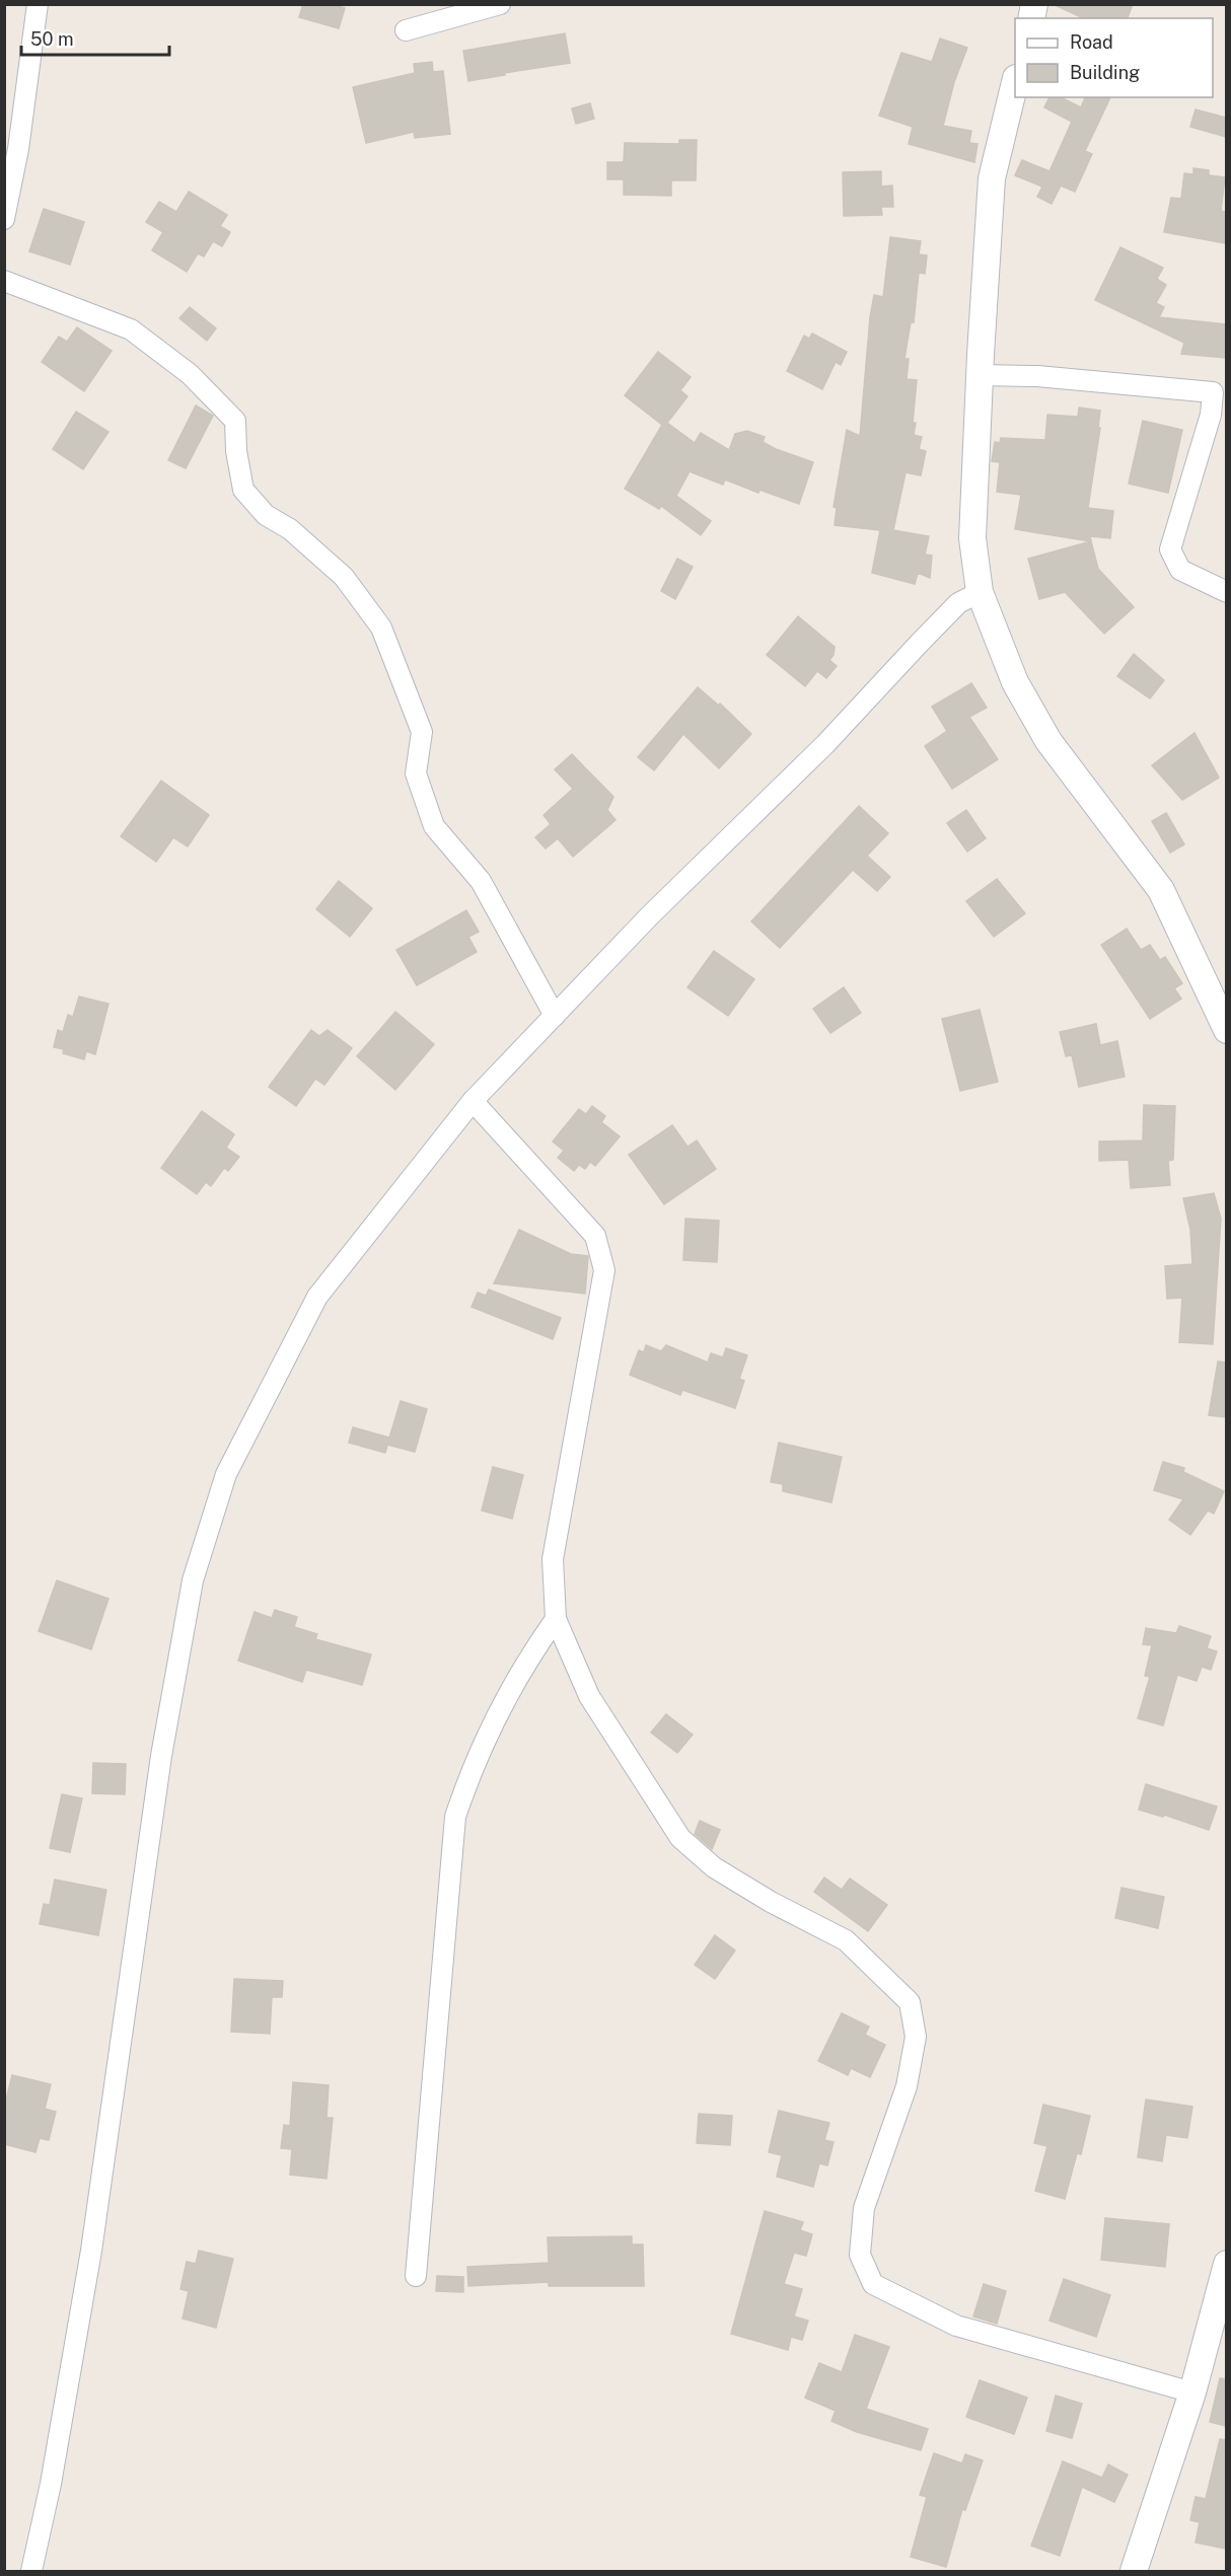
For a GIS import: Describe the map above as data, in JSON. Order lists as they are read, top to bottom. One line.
{"legend":["Road","Building"],"scale_bar":"50 m"}
